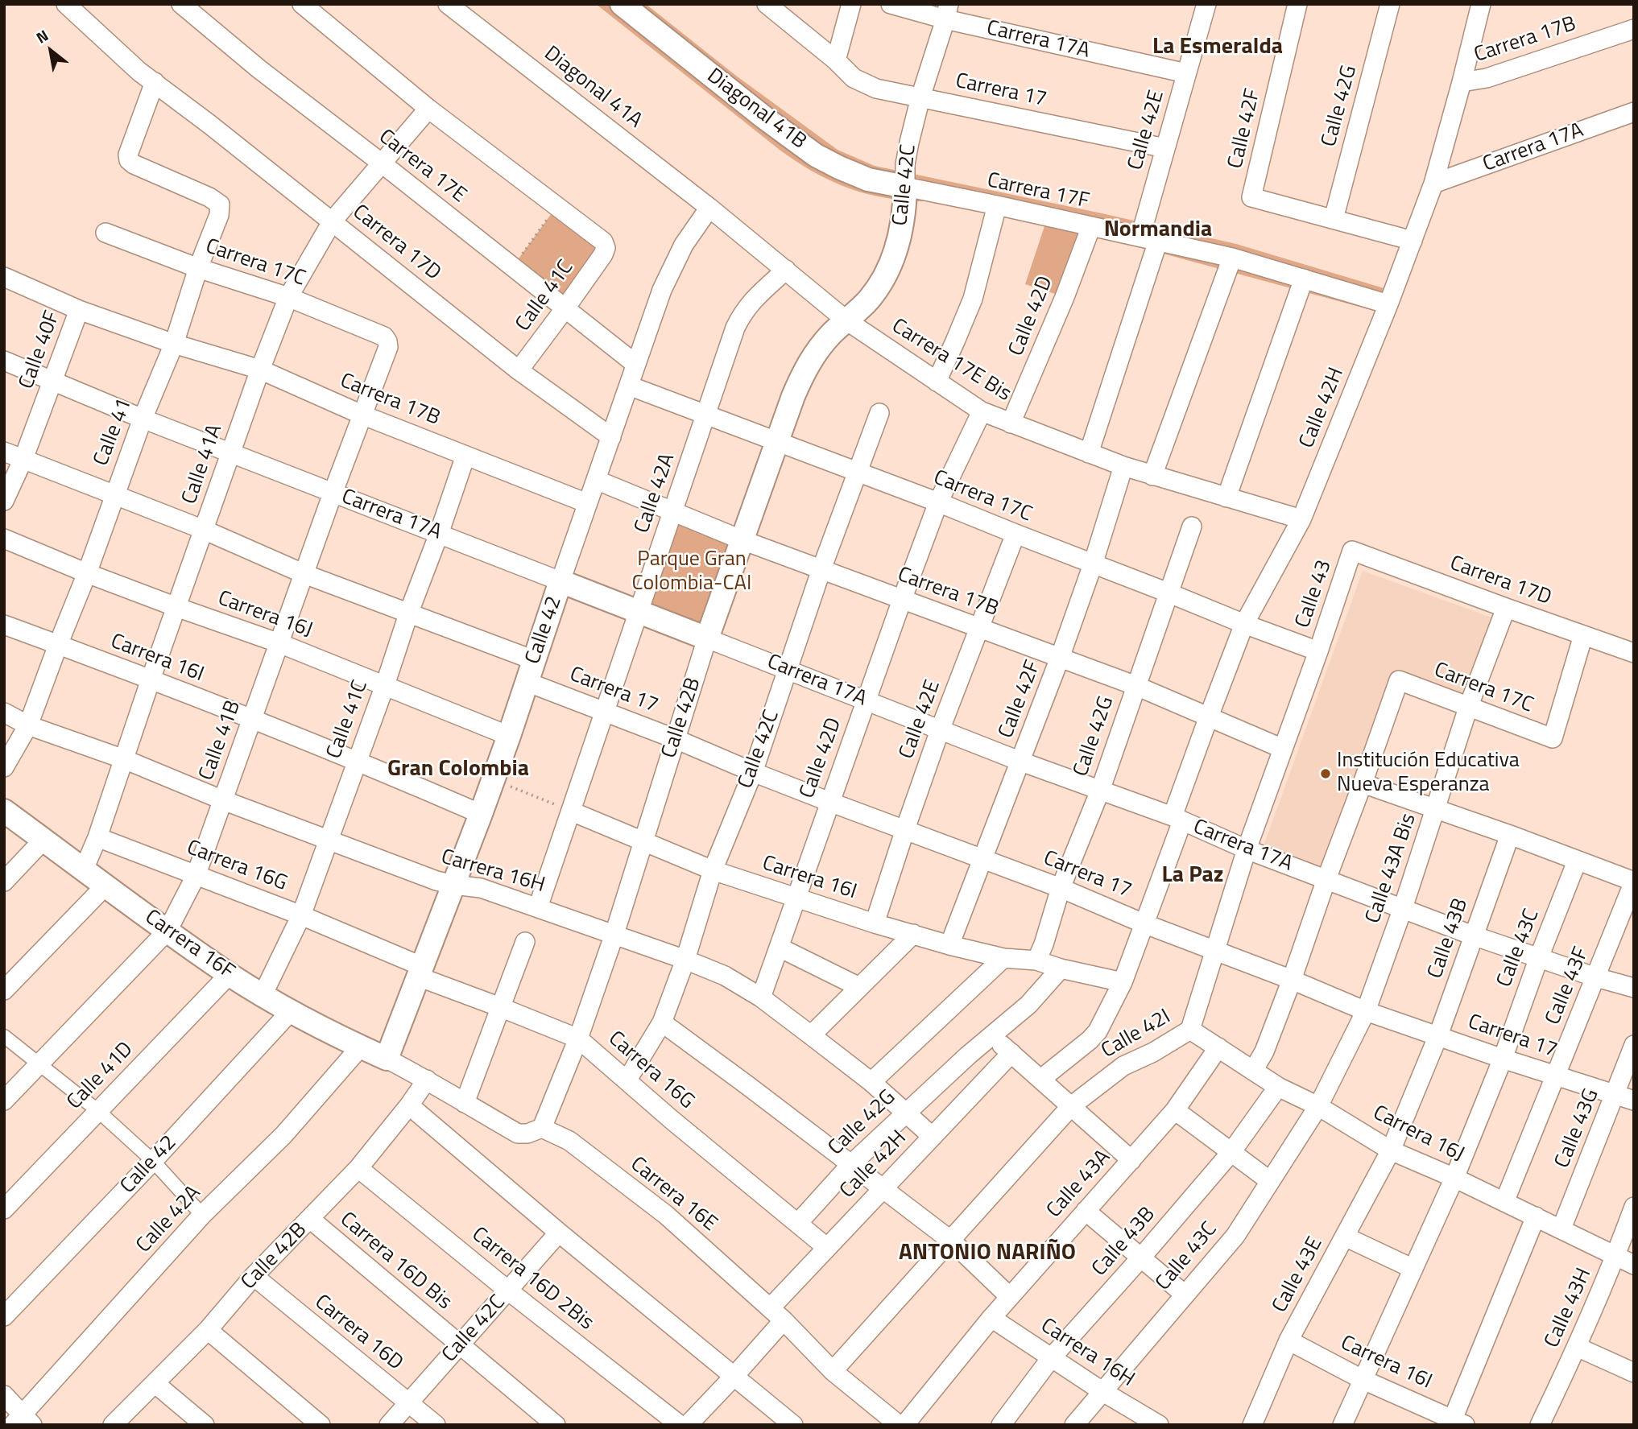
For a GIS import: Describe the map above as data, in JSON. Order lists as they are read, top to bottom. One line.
{"streets":{"street":["Carrera 17A","Carrera 17B","Diagonal 41A","Carrera 17","Calle 42G","Diagonal 41B","Calle 42F","Calle 42E","Carrera 17E","Calle 42C","Carrera 17F","Carrera 17D","Carrera 17C","Calle 41C","Calle 42D","Calle 40F","Carrera 17E Bis","Calle 42H","Calle 41","Calle 41A","Calle 42A","Calle 43","Carrera 16J","Calle 42","Carrera 16I","Calle 42B","Calle 41B","Carrera 16G","Calle 43A Bis","Carrera 16H","Calle 43B","Carrera 16F","Calle 43C","Calle 43F","Calle 42I","Calle 41D","Calle 43G","Calle 43A","Carrera 16E","Carrera 16D Bis","Calle 43E","Carrera 16D 2Bis","Calle 43H","Carrera 16D"]},"crossings":[["Carrera 17A","Calle 42G"],["Carrera 17A","Calle 42F"],["Carrera 17A","Calle 42E"],["Carrera 17A","Calle 42C"],["Carrera 17A","Calle 41C"],["Carrera 17A","Calle 42D"],["Carrera 17A","Calle 40F"],["Carrera 17A","Calle 42H"],["Carrera 17A","Calle 41"],["Carrera 17A","Calle 41A"],["Carrera 17A","Calle 42A"],["Carrera 17A","Calle 42"],["Carrera 17A","Calle 42B"],["Carrera 17A","Calle 41B"],["Carrera 17A","Calle 43A Bis"],["Carrera 17A","Calle 43B"],["Carrera 17A","Calle 43C"],["Carrera 17A","Calle 43F"],["Carrera 17A","Calle 42I"],["Carrera 17B","Calle 42G"],["Carrera 17B","Calle 42F"],["Carrera 17B","Calle 42E"],["Carrera 17B","Calle 42C"],["Carrera 17B","Calle 41C"],["Carrera 17B","Calle 42D"],["Carrera 17B","Calle 40F"],["Carrera 17B","Calle 42H"],["Carrera 17B","Calle 41"],["Carrera 17B","Calle 41A"],["Carrera 17B","Calle 42A"],["Carrera 17B","Calle 42"],["Carrera 17B","Calle 42B"],["Carrera 17B","Calle 41B"],["Carrera 17B","Calle 42I"],["Diagonal 41A","Carrera 17E Bis"],["Diagonal 41A","Calle 42"],["Carrera 17","Calle 42G"],["Carrera 17","Calle 42F"],["Carrera 17","Calle 42E"],["Carrera 17","Calle 42C"],["Carrera 17","Calle 42D"],["Carrera 17","Calle 42H"],["Carrera 17","Calle 42A"],["Carrera 17","Calle 42"],["Carrera 17","Calle 42B"],["Carrera 17","Calle 43A Bis"],["Carrera 17","Calle 43B"],["Carrera 17","Calle 43C"],["Carrera 17","Calle 43F"],["Carrera 17","Calle 42I"],["Carrera 17","Calle 43G"],["Calle 42G","Calle 42F"],["Calle 42G","Carrera 17C"],["Calle 42G","Carrera 16I"],["Calle 42G","Carrera 16G"],["Calle 42G","Carrera 16H"],["Diagonal 41B","Calle 42C"],["Diagonal 41B","Carrera 17F"],["Calle 42F","Carrera 17C"],["Calle 42F","Carrera 17E Bis"],["Calle 42F","Carrera 16I"],["Calle 42E","Carrera 17F"],["Calle 42E","Carrera 17C"],["Calle 42E","Carrera 17E Bis"],["Calle 42E","Carrera 16I"],["Carrera 17E","Calle 41C"],["Carrera 17E","Calle 41A"],["Carrera 17E","Calle 42"],["Calle 42C","Carrera 17F"],["Calle 42C","Carrera 17C"],["Calle 42C","Carrera 17E Bis"],["Calle 42C","Carrera 16I"],["Calle 42C","Calle 42B"],["Calle 42C","Carrera 16G"],["Calle 42C","Carrera 16H"],["Calle 42C","Carrera 16D Bis"],["Calle 42C","Carrera 16D 2Bis"],["Calle 42C","Carrera 16D"],["Carrera 17F","Calle 42D"],["Carrera 17F","Calle 42H"],["Carrera 17D","Carrera 17C"],["Carrera 17D","Calle 41C"],["Carrera 17D","Calle 41"],["Carrera 17D","Calle 41A"],["Carrera 17D","Calle 43"],["Carrera 17D","Calle 42"],["Carrera 17D","Calle 43A Bis"],["Carrera 17C","Calle 42D"],["Carrera 17C","Calle 42H"],["Carrera 17C","Calle 41"],["Carrera 17C","Calle 41A"],["Carrera 17C","Calle 42A"],["Carrera 17C","Calle 43"],["Carrera 17C","Calle 42"],["Carrera 17C","Calle 42B"],["Carrera 17C","Calle 41B"],["Carrera 17C","Calle 43A Bis"],["Carrera 17C","Calle 42I"],["Calle 41C","Carrera 16J"],["Calle 41C","Carrera 16I"],["Calle 41C","Carrera 16G"],["Calle 41C","Carrera 16H"],["Calle 41C","Carrera 16F"],["Calle 42D","Carrera 17E Bis"],["Calle 42D","Carrera 16I"],["Calle 42D","Carrera 16H"],["Carrera 17E Bis","Calle 42H"],["Carrera 17E Bis","Calle 42A"],["Carrera 17E Bis","Calle 42"],["Carrera 17E Bis","Calle 42B"],["Calle 42H","Carrera 16I"],["Calle 42H","Carrera 16G"],["Calle 42H","Carrera 16H"],["Calle 42H","Carrera 16E"],["Calle 41","Carrera 16J"],["Calle 41","Carrera 16I"],["Calle 41","Carrera 16H"],["Calle 41A","Carrera 16J"],["Calle 41A","Carrera 16I"],["Calle 41A","Carrera 16G"],["Calle 41A","Carrera 16H"],["Calle 41A","Carrera 16F"],["Calle 42A","Carrera 16I"],["Calle 42A","Carrera 16H"],["Calle 42A","Carrera 16F"],["Calle 43","Calle 42I"],["Carrera 16J","Calle 42"],["Carrera 16J","Calle 41B"],["Carrera 16J","Calle 43A Bis"],["Carrera 16J","Calle 43B"],["Carrera 16J","Calle 43C"],["Carrera 16J","Calle 43F"],["Carrera 16J","Calle 42I"],["Carrera 16J","Calle 43G"],["Carrera 16J","Calle 43A"],["Carrera 16J","Calle 43E"],["Carrera 16J","Calle 43H"],["Calle 42","Carrera 16I"],["Calle 42","Carrera 16G"],["Calle 42","Carrera 16H"],["Calle 42","Carrera 16F"],["Carrera 16I","Calle 42B"],["Carrera 16I","Calle 41B"],["Carrera 16I","Calle 43E"],["Calle 42B","Carrera 16G"],["Calle 42B","Carrera 16H"],["Calle 42B","Carrera 16E"],["Calle 42B","Carrera 16D Bis"],["Calle 42B","Carrera 16D 2Bis"],["Calle 42B","Carrera 16D"],["Calle 41B","Carrera 16G"],["Calle 41B","Carrera 16H"],["Calle 41B","Carrera 16F"],["Carrera 16G","Calle 42I"],["Carrera 16G","Calle 43A"],["Calle 43A Bis","Calle 43C"],["Carrera 16H","Calle 43B"],["Carrera 16H","Calle 43C"],["Carrera 16H","Calle 43A"],["Calle 43B","Calle 43E"],["Carrera 16F","Calle 41D"],["Calle 42I","Carrera 16E"]],"districts":["La Esmeralda","Normandia","Gran Colombia","La Paz","ANTONIO NARIÑO"],"parks":["Parque Gran Colombia-CAI"],"places":["Institución Educativa Nueva Esperanza"],"north":"top left"}
